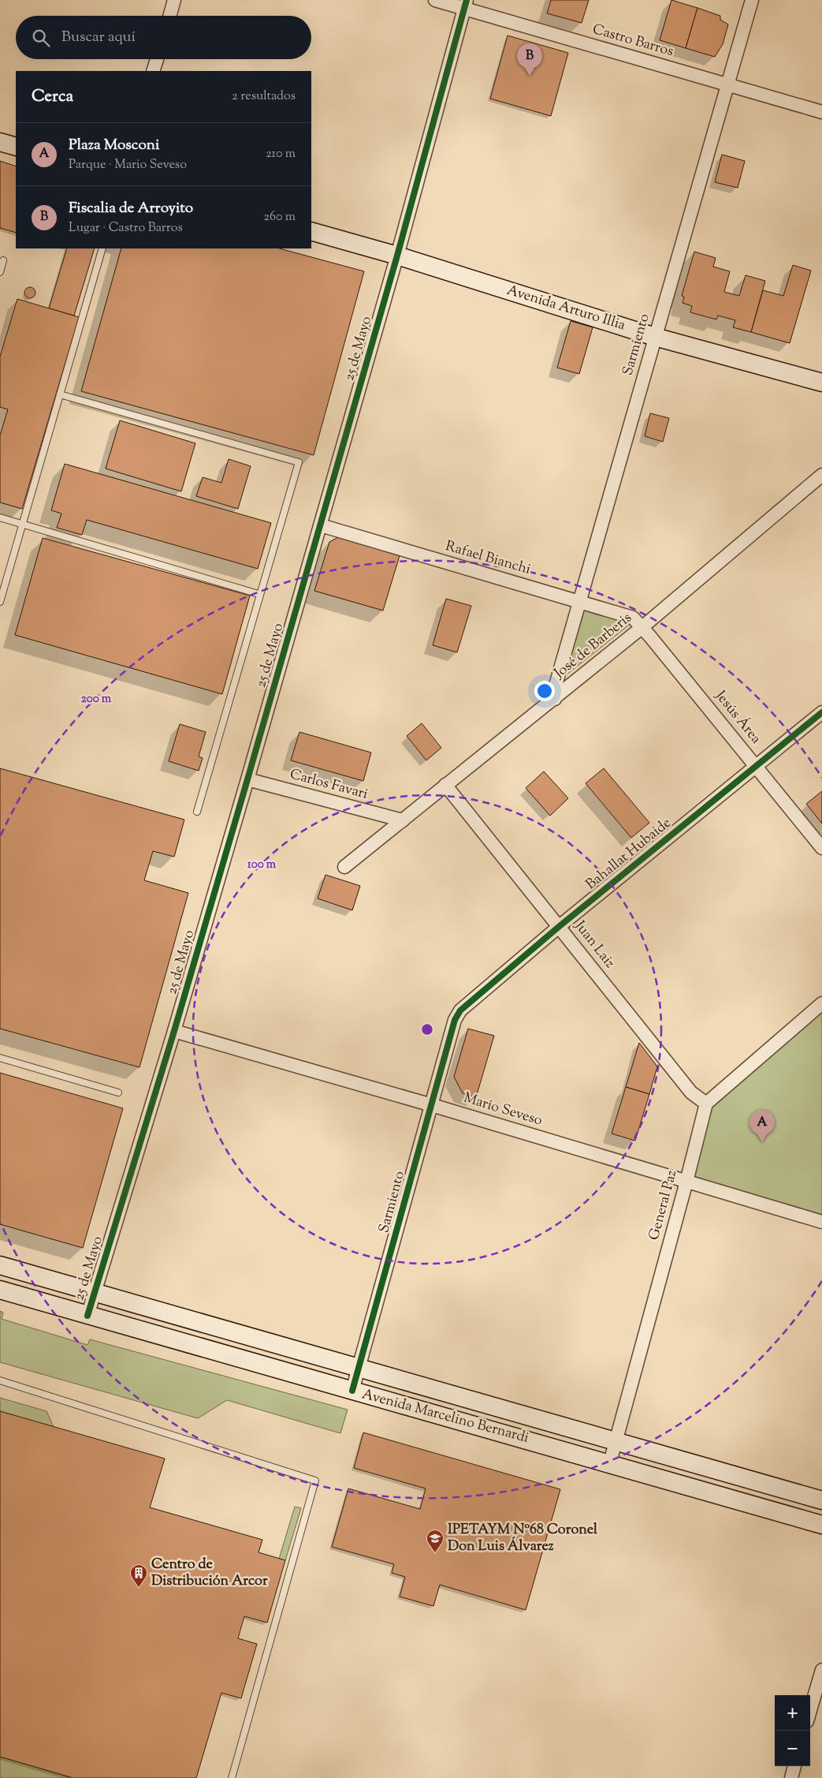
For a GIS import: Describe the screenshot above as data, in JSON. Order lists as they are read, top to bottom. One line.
{"streets":{"main road":["Avenida Arturo Illia","Avenida Marcelino Bernardi"],"street":["Castro Barros","Sarmiento","25 de Mayo","Rafael Bianchi","José de Barberis","Jesús Área","Carlos Favari","Bahallat Hubaide","Juan Laiz","Mario Seveso","General Paz"]},"crossings":[["Castro Barros","Sarmiento"],["Castro Barros","25 de Mayo"],["Avenida Arturo Illia","Sarmiento"],["Avenida Arturo Illia","25 de Mayo"],["Sarmiento","Rafael Bianchi"],["Sarmiento","José de Barberis"],["Sarmiento","Bahallat Hubaide"],["Sarmiento","Mario Seveso"],["Sarmiento","Avenida Marcelino Bernardi"],["25 de Mayo","Rafael Bianchi"],["25 de Mayo","Carlos Favari"],["25 de Mayo","Mario Seveso"],["25 de Mayo","Avenida Marcelino Bernardi"],["Rafael Bianchi","José de Barberis"],["Rafael Bianchi","Jesús Área"],["José de Barberis","Jesús Área"],["José de Barberis","Carlos Favari"],["José de Barberis","Juan Laiz"],["Jesús Área","Bahallat Hubaide"],["Bahallat Hubaide","Juan Laiz"],["Juan Laiz","General Paz"],["Mario Seveso","General Paz"],["General Paz","Avenida Marcelino Bernardi"]],"places":{"school or university":["IPETAYM Nº68 Coronel Don Luis Álvarez"],"building":["Centro de Distribución Arcor"]},"page":{"search":"Buscar aquí","pins":["B","A"],"heading":["Cerca","2 resultados"],"list":[{"mark":"A","name":"Plaza Mosconi","note":"Parque · Mario Seveso","value":"210 m"},{"mark":"B","name":"Fiscalia de Arroyito","note":"Lugar · Castro Barros","value":"260 m"}],"map_buttons":["+","−"]},"rings":["200 m","100 m"]}
